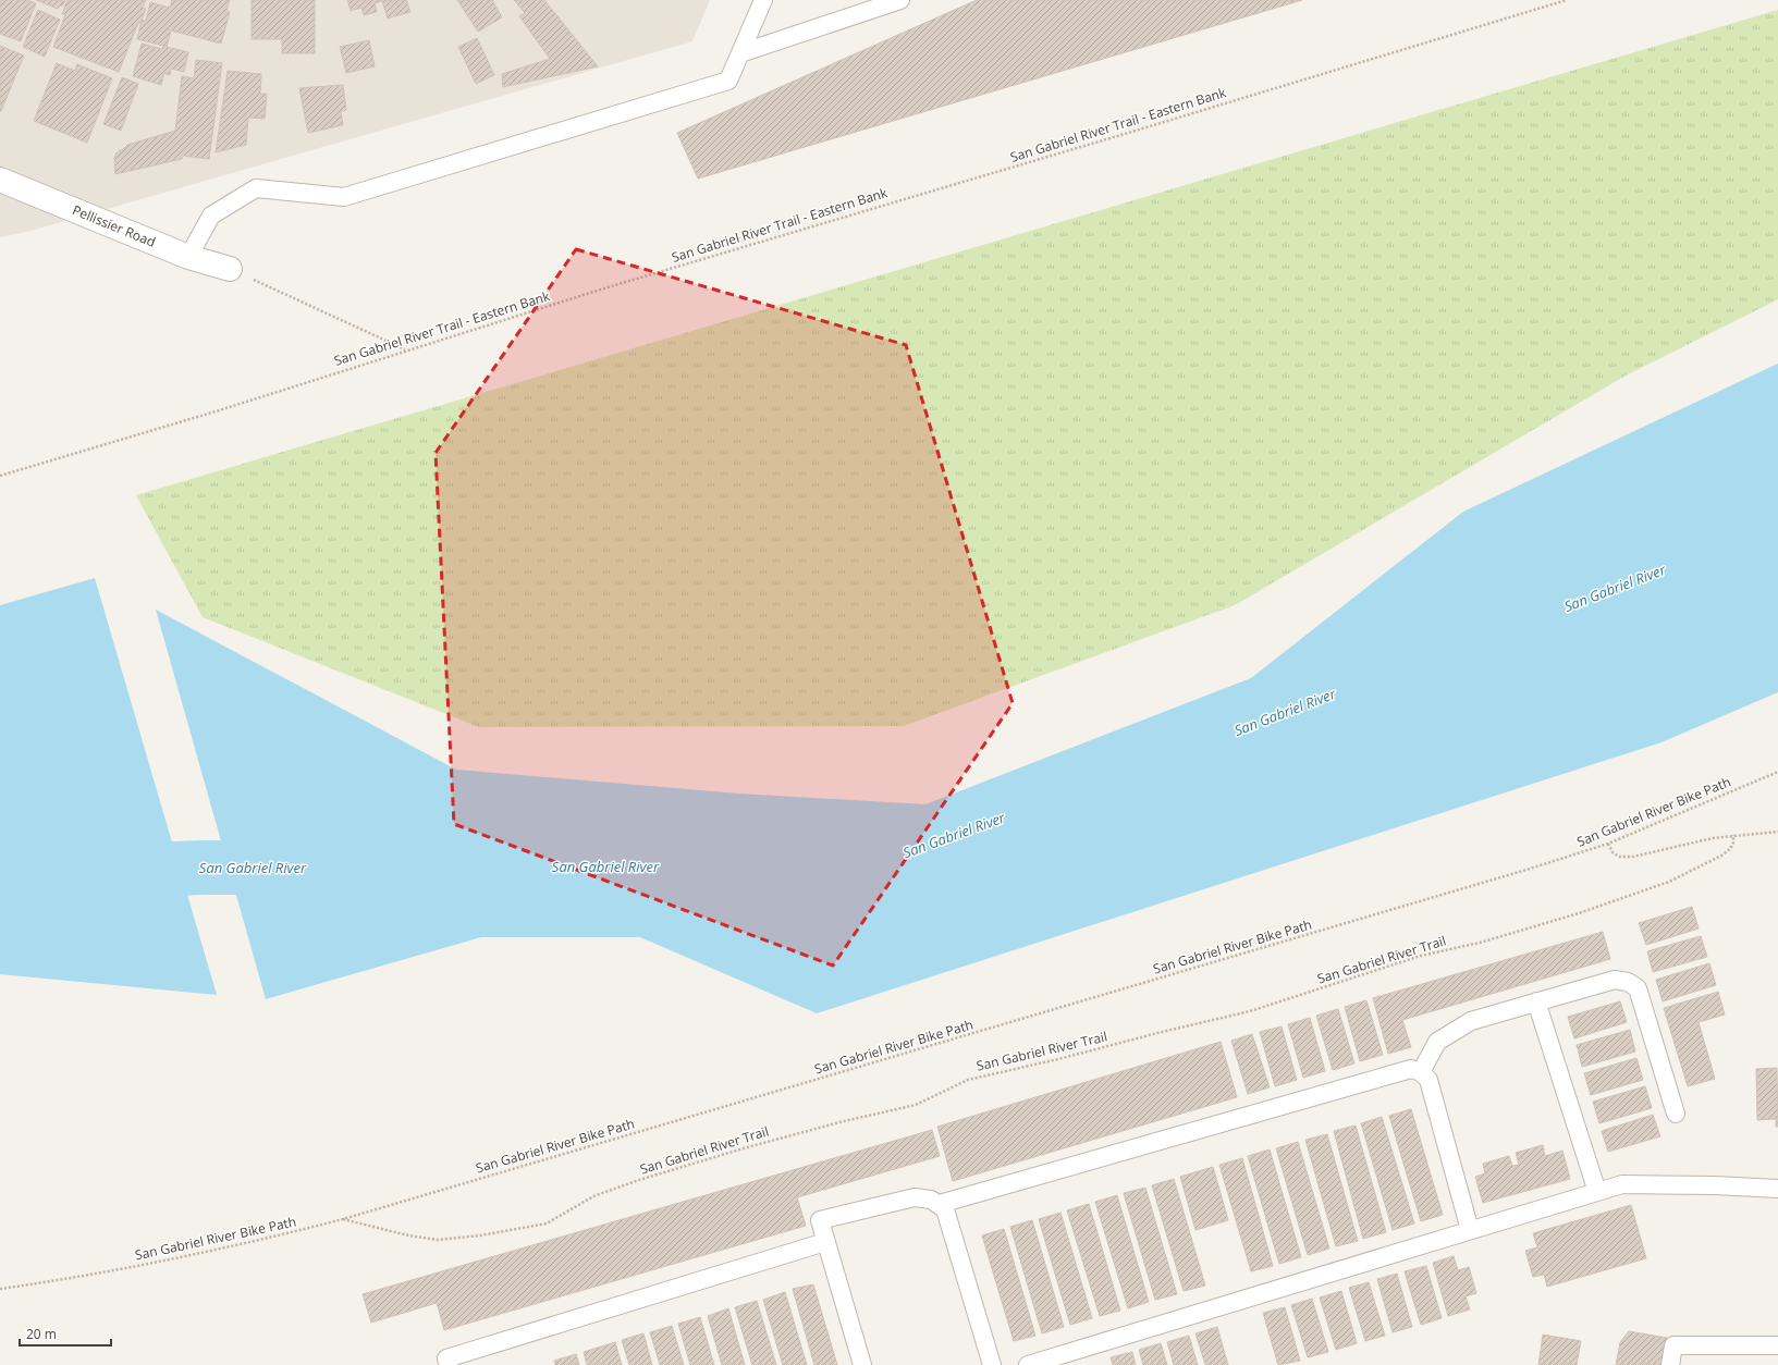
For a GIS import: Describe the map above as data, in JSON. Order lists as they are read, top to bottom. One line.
{"streets":{"street":["Pellissier Road"],"path":["San Gabriel River Trail - Eastern Bank","San Gabriel River Bike Path","San Gabriel River Trail"]},"crossings":[["San Gabriel River Bike Path","San Gabriel River Trail"]],"water":["San Gabriel River"],"scale_bar":"20 m"}
